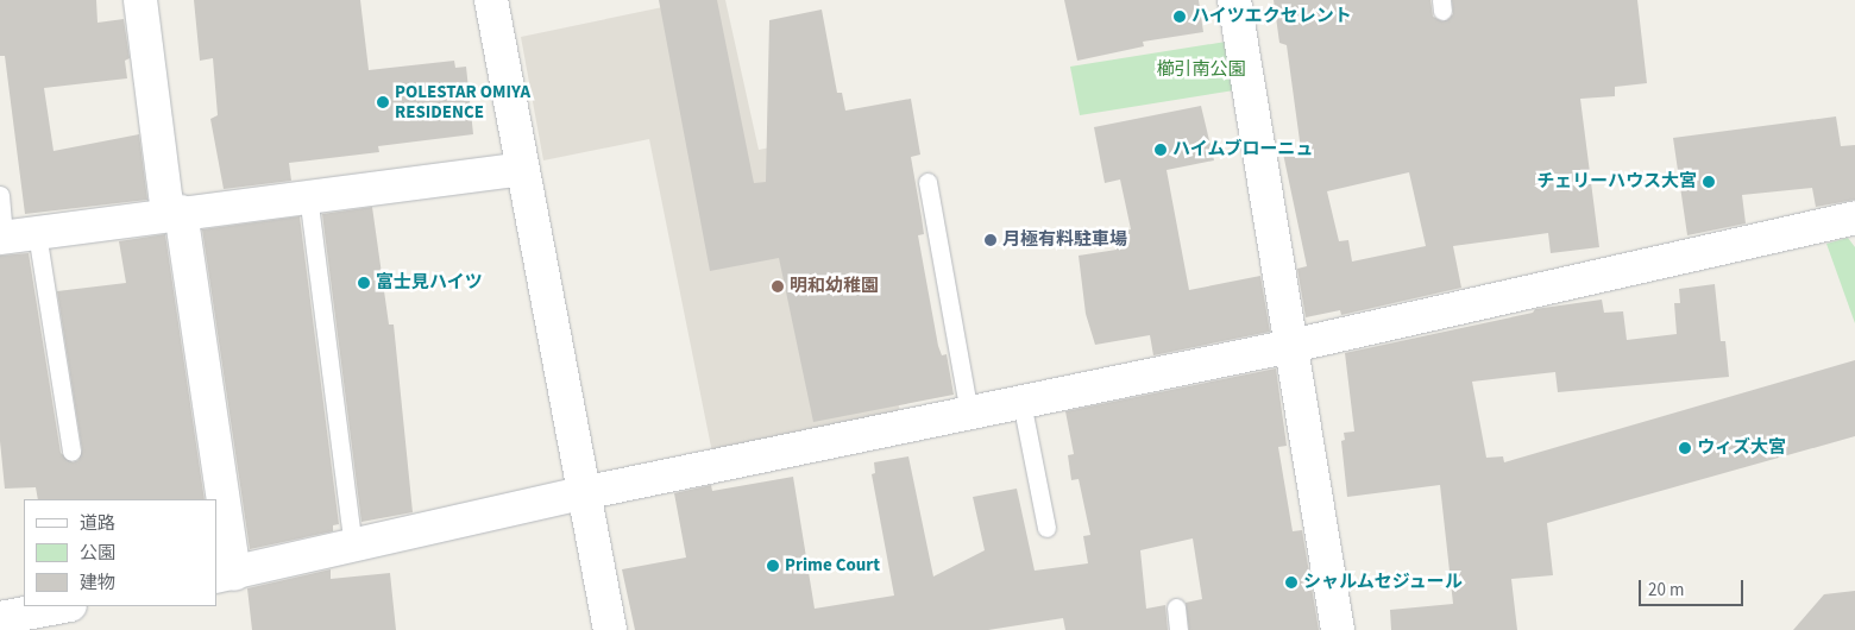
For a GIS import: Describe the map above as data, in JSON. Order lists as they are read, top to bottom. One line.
{"parks":["櫛引南公園"],"places":["ハイツエクセレント","POLESTAR OMIYA RESIDENCE","ハイムブローニュ","チェリーハウス大宮","月極有料駐車場","富士見ハイツ","明和幼稚園","ウィズ大宮","Prime Court","シャルムセジュール"],"legend":["道路","公園","建物"],"scale_bar":"20 m"}
